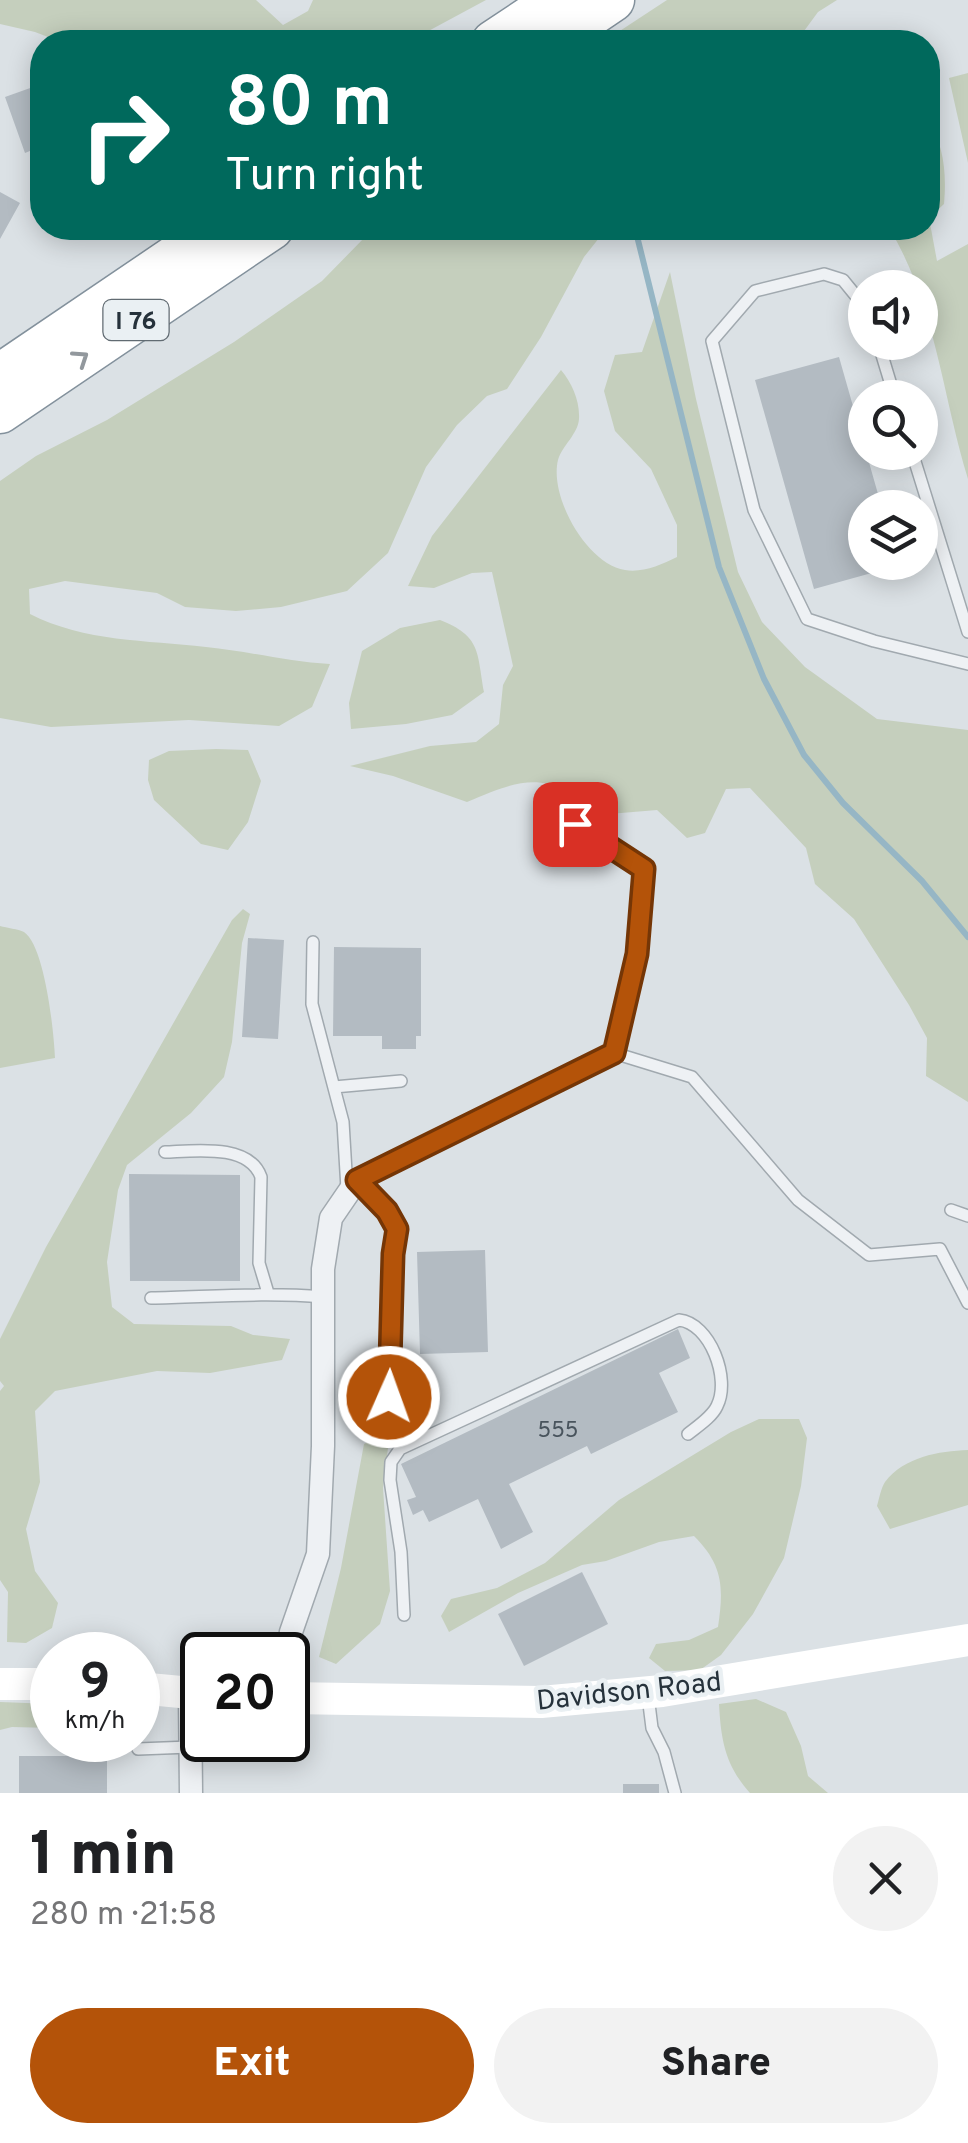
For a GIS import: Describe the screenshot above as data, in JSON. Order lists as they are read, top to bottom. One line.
{"streets":{"highway":["I 76"],"street":["Davidson Road"]},"house_numbers":["555"],"page":{"turn":["80 m","Turn right"],"speed":"9 km/h","limit":"20","heading":["1 min","280 m · 21:58"],"buttons":["Exit","Share"]}}
